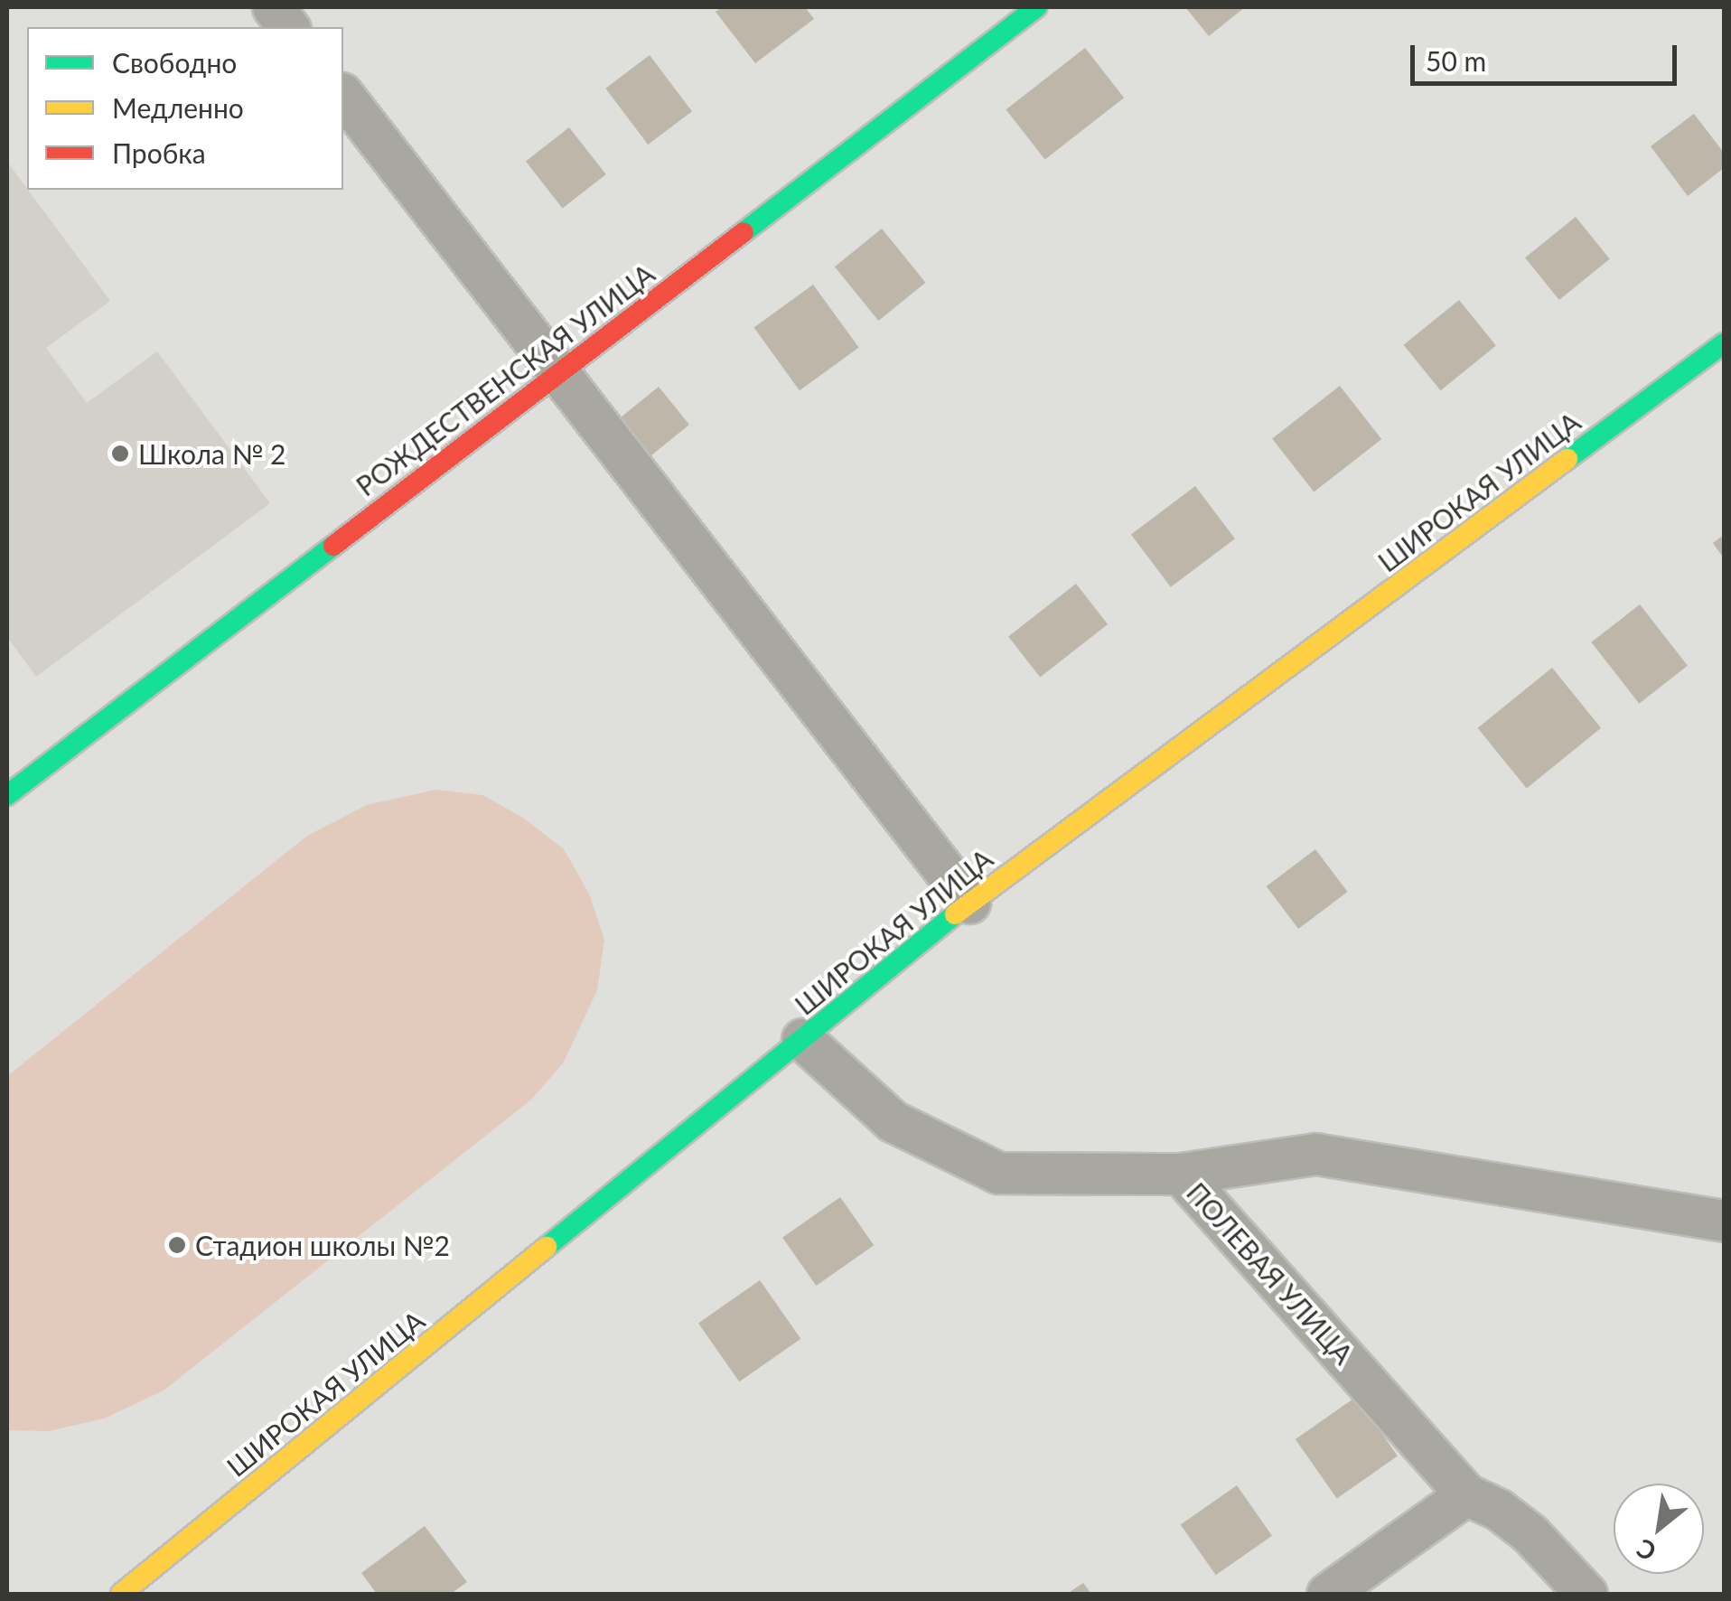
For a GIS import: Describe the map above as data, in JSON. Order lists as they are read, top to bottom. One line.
{"streets":{"street":["РОЖДЕСТВЕНСКАЯ УЛИЦА","ШИРОКАЯ УЛИЦА","ПОЛЕВАЯ УЛИЦА"]},"places":["Школа № 2","Стадион школы №2"],"legend":["Свободно","Медленно","Пробка"],"scale_bar":"50 m","north":"bottom left"}
